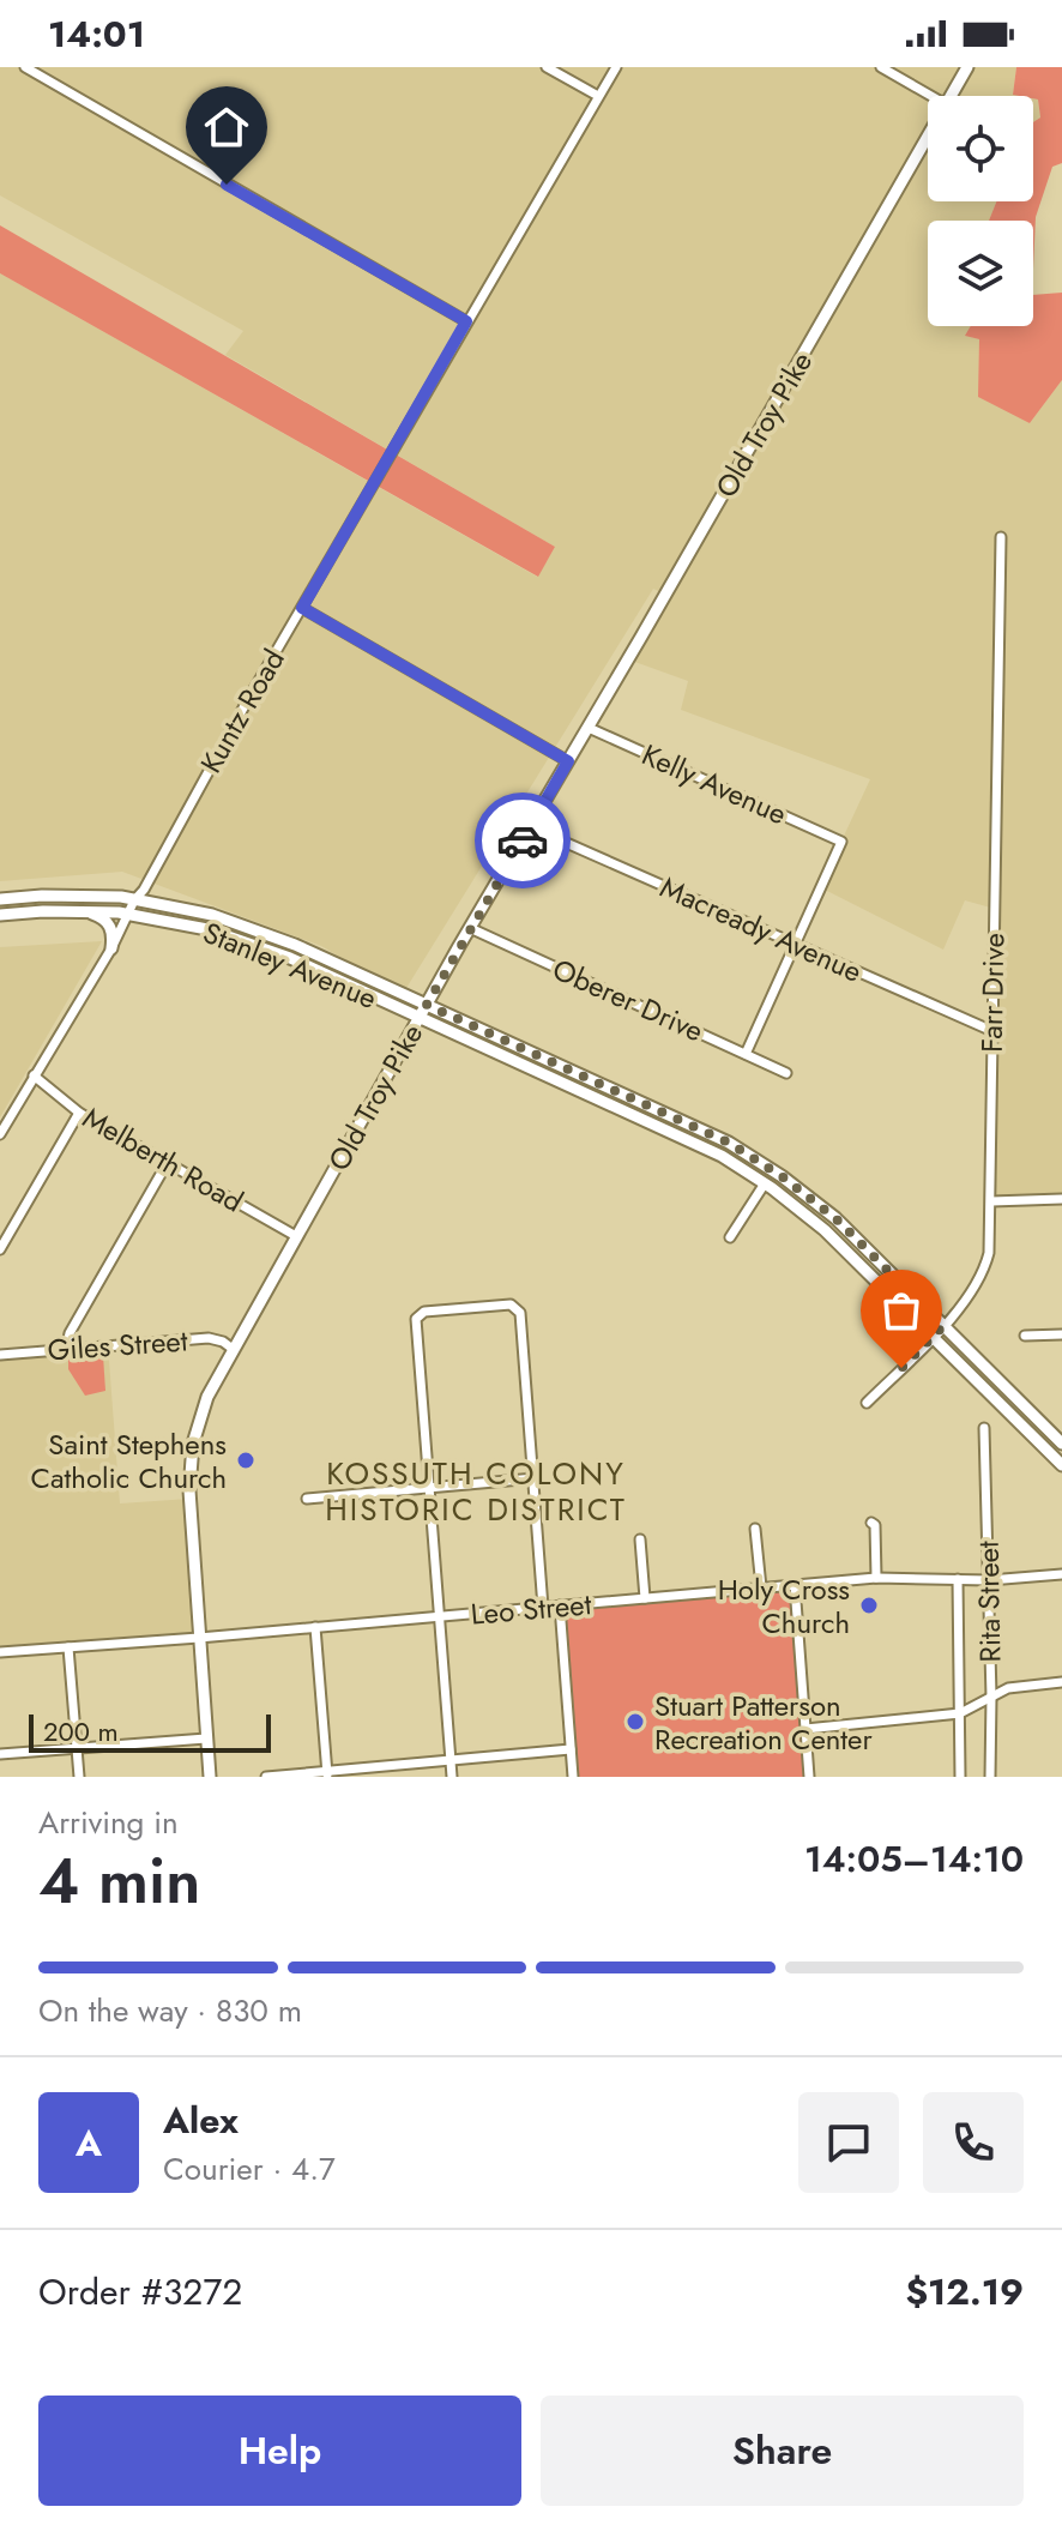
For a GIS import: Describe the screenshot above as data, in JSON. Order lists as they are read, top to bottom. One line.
{"streets":{"main road":["Old Troy Pike","Stanley Avenue"],"street":["Kuntz Road","Kelly Avenue","Macready Avenue","Farr Drive","Oberer Drive","Melberth Road","Giles Street","Rita Street","Leo Street"]},"crossings":[["Old Troy Pike","Kelly Avenue"],["Old Troy Pike","Macready Avenue"],["Old Troy Pike","Stanley Avenue"],["Old Troy Pike","Oberer Drive"],["Old Troy Pike","Melberth Road"],["Old Troy Pike","Giles Street"],["Old Troy Pike","Leo Street"],["Kuntz Road","Stanley Avenue"],["Kuntz Road","Melberth Road"],["Kelly Avenue","Macready Avenue"],["Macready Avenue","Farr Drive"],["Stanley Avenue","Farr Drive"],["Rita Street","Leo Street"]],"districts":["KOSSUTH COLONY HISTORIC DISTRICT"],"places":["Saint Stephens Catholic Church","Holy Cross Church","Stuart Patterson Recreation Center"],"scale_bar":"200 m","page":{"status":"14:01","scale":"200 m","heading":["4 min","Arriving in","14:05–14:10"],"panel":["Alex","Courier · 4.7","Order #3272","$12.19"],"bar":"On the way · 830 m","round":"A","buttons":["Help","Share"]}}
